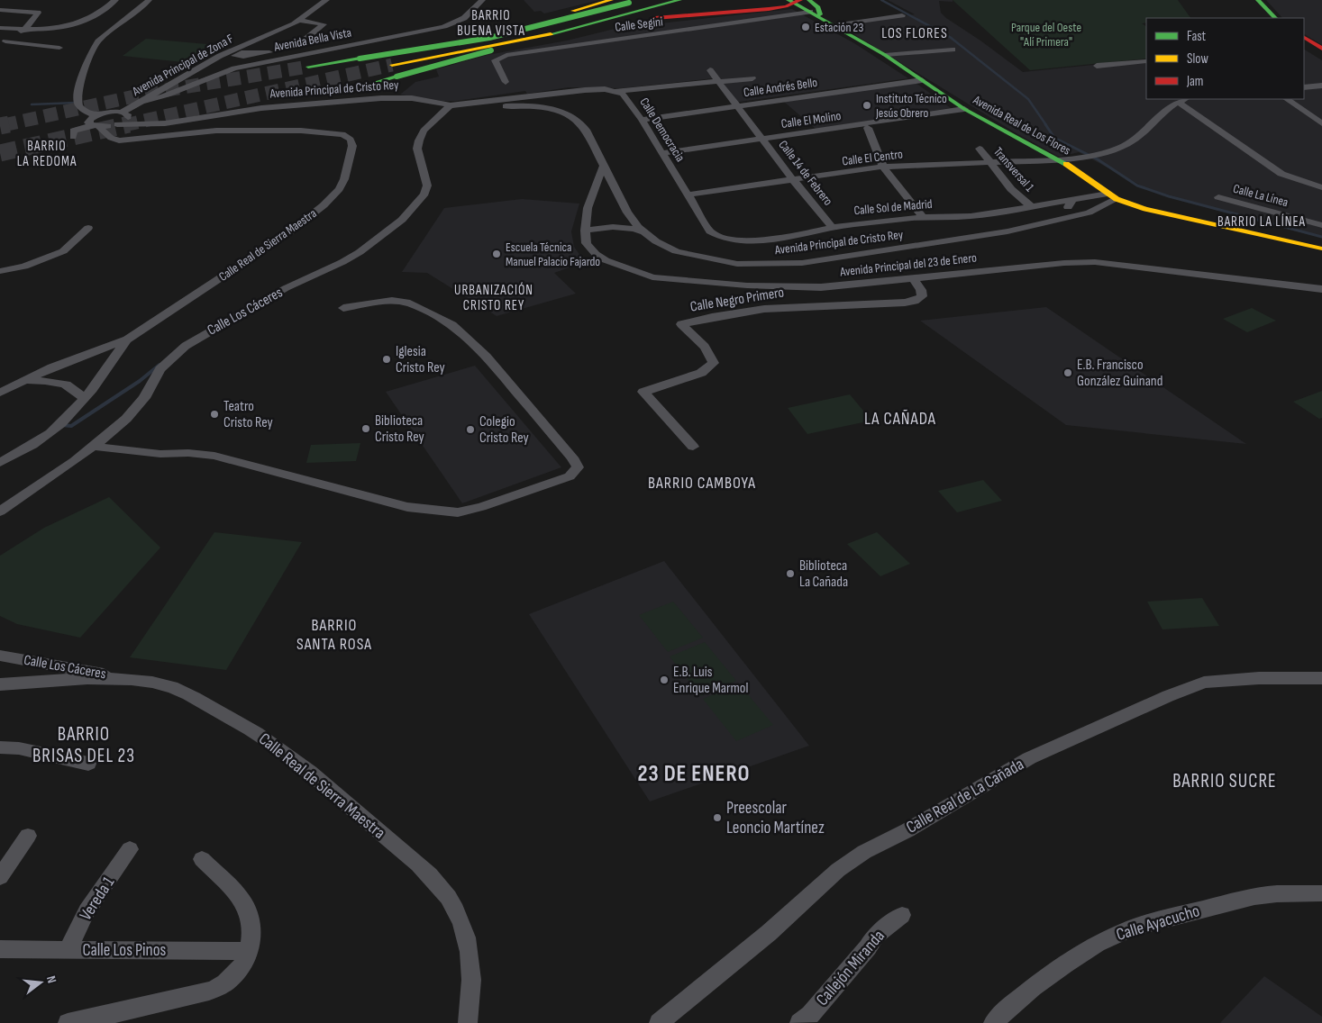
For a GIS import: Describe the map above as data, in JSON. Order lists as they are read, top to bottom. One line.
{"streets":{"main road":["Avenida Real de Los Flores"],"street":["Calle Segini","Avenida Bella Vista","Avenida Principal de Zona F","Calle Andrés Bello","Avenida Principal de Cristo Rey","Calle El Molino","Calle Democracia","Calle El Centro","Transversal 1","Calle 14 de Febrero","Calle La Línea","Calle Sol de Madrid","Calle Real de Sierra Maestra","Avenida Principal del 23 de Enero","Calle Negro Primero","Calle Los Cáceres","Calle Real de La Cañada","Vereda 1","Calle Ayacucho","Calle Los Pinos","Callejón Miranda"]},"crossings":[["Calle Segini","Avenida Real de Los Flores"],["Avenida Bella Vista","Avenida Principal de Zona F"],["Calle Andrés Bello","Avenida Real de Los Flores"],["Calle Andrés Bello","Calle Democracia"],["Calle Andrés Bello","Calle 14 de Febrero"],["Avenida Principal de Cristo Rey","Avenida Real de Los Flores"],["Avenida Principal de Cristo Rey","Calle Real de Sierra Maestra"],["Avenida Principal de Cristo Rey","Avenida Principal del 23 de Enero"],["Avenida Principal de Cristo Rey","Calle Los Cáceres"],["Calle El Molino","Avenida Real de Los Flores"],["Calle El Molino","Calle Democracia"],["Calle El Molino","Calle 14 de Febrero"],["Avenida Real de Los Flores","Calle El Centro"],["Calle Democracia","Calle El Centro"],["Calle Democracia","Calle Sol de Madrid"],["Calle El Centro","Transversal 1"],["Calle El Centro","Calle 14 de Febrero"],["Transversal 1","Calle Sol de Madrid"],["Calle 14 de Febrero","Calle Sol de Madrid"],["Calle Real de Sierra Maestra","Calle Los Cáceres"],["Avenida Principal del 23 de Enero","Calle Negro Primero"],["Vereda 1","Calle Los Pinos"]],"districts":["BARRIO BUENA VISTA","LOS FLORES","BARRIO LA REDOMA","BARRIO LA LÍNEA","URBANIZACIÓN CRISTO REY","LA CAÑADA","BARRIO CAMBOYA","BARRIO SANTA ROSA","BARRIO BRISAS DEL 23","23 DE ENERO","BARRIO SUCRE"],"parks":["Parque del Oeste \"Alí Primera\""],"places":["Estación 23","Instituto Técnico Jesús Obrero","Escuela Técnica Manuel Palacio Fajardo","Iglesia Cristo Rey","E.B. Francisco González Guinand","Teatro Cristo Rey","Biblioteca Cristo Rey","Colegio Cristo Rey","Biblioteca La Cañada","E.B. Luis Enrique Marmol","Preescolar Leoncio Martínez"],"legend":["Fast","Slow","Jam"],"north":"right"}
